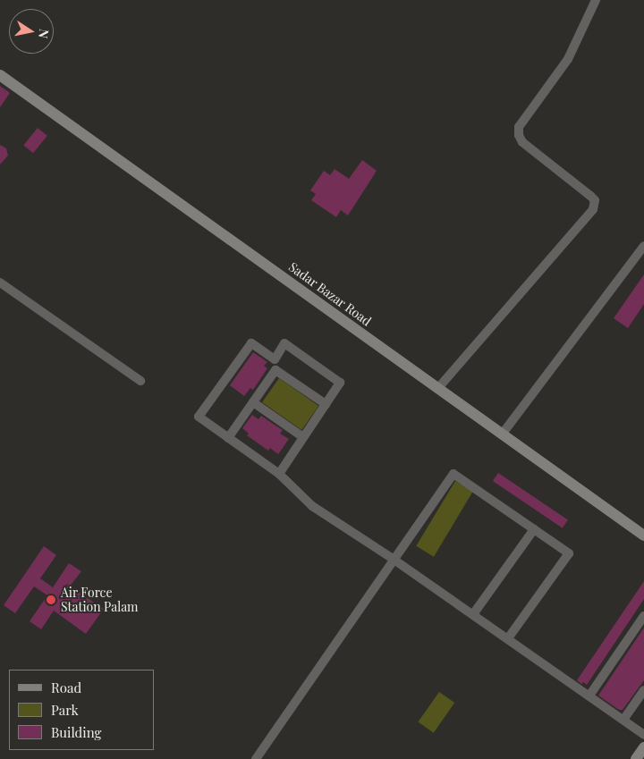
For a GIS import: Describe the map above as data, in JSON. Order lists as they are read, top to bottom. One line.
{"streets":{"street":["Sadar Bazar Road"]},"places":["Air Force Station Palam"],"legend":["Road","Park","Building"],"north":"right"}
